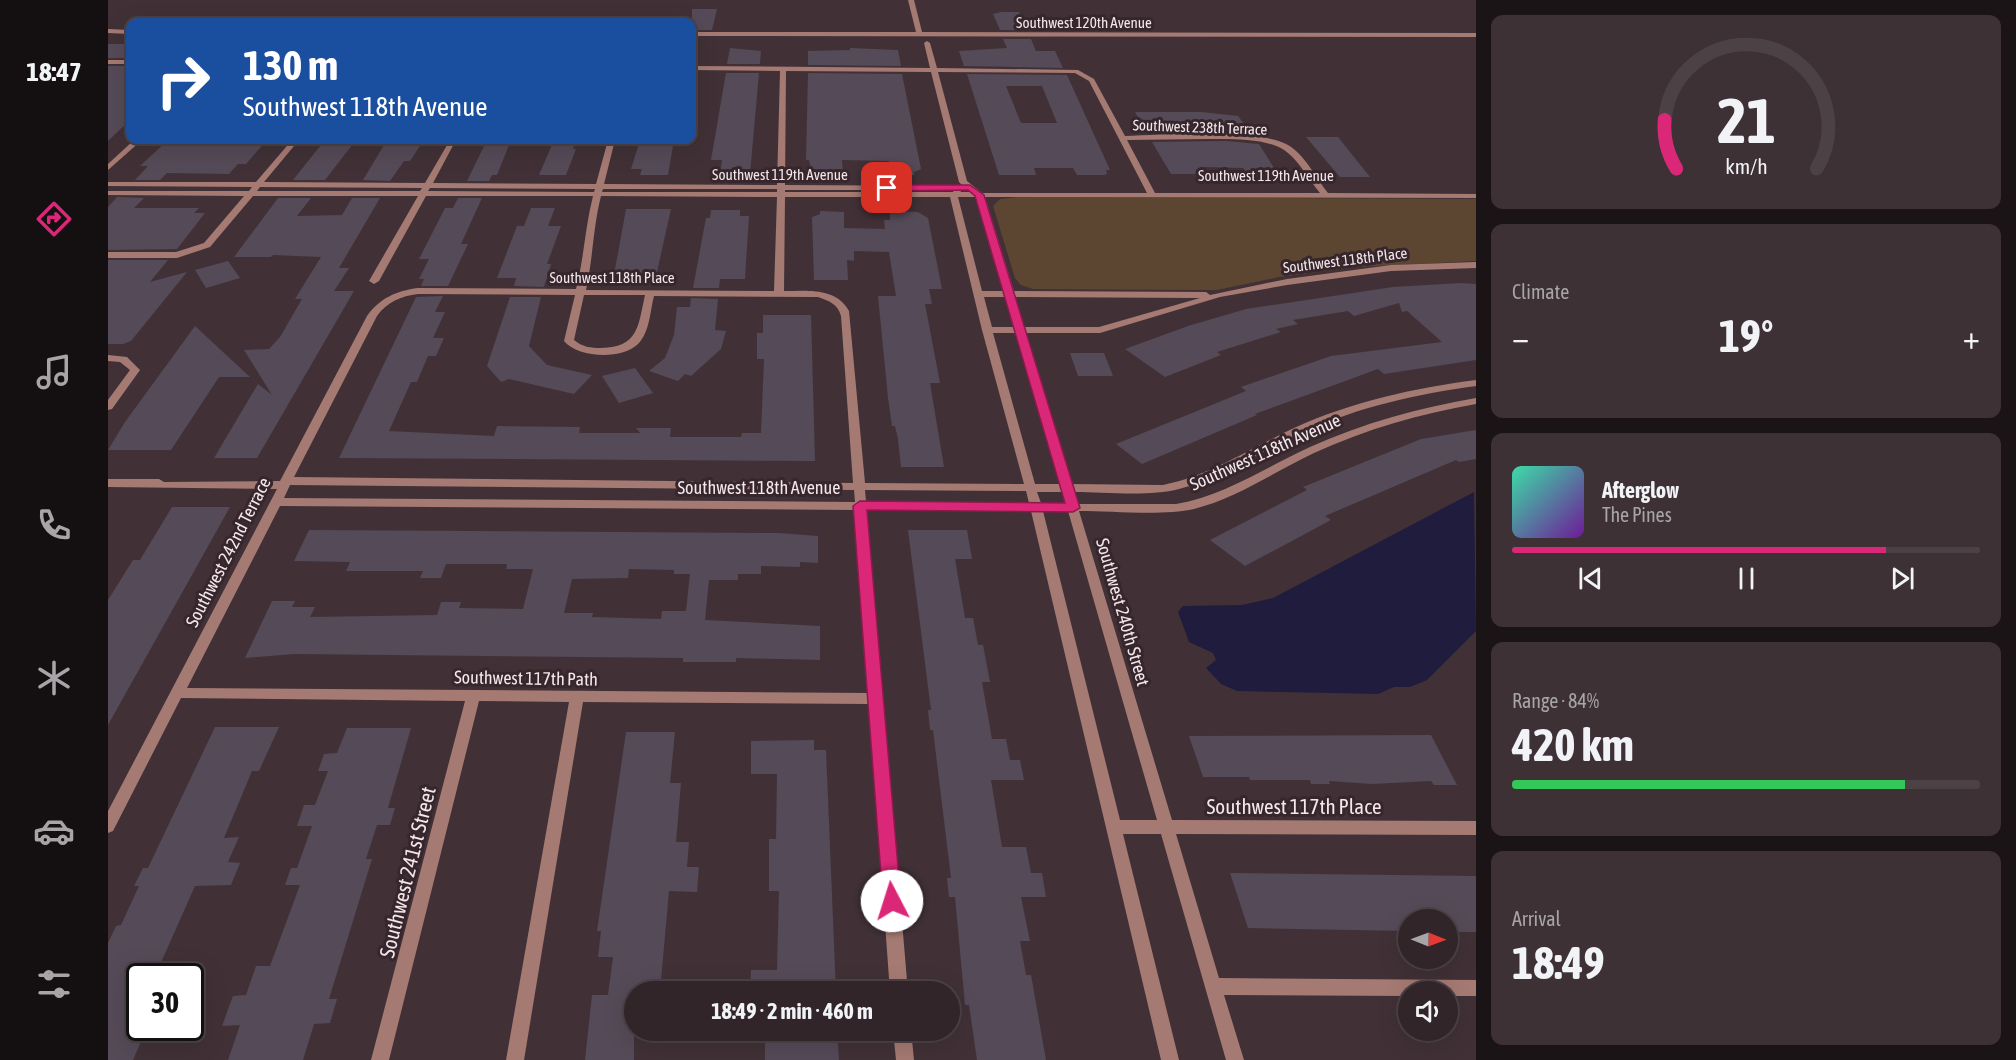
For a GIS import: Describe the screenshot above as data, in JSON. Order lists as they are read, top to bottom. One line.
{"streets":{"street":["Southwest 120th Avenue","Southwest 238th Terrace","Southwest 119th Avenue","Southwest 118th Place","Southwest 118th Avenue","Southwest 242nd Terrace","Southwest 240th Street","Southwest 117th Path","Southwest 117th Place","Southwest 241st Street"]},"crossings":[["Southwest 238th Terrace","Southwest 119th Avenue"],["Southwest 119th Avenue","Southwest 240th Street"],["Southwest 118th Place","Southwest 118th Avenue"],["Southwest 118th Place","Southwest 242nd Terrace"],["Southwest 118th Place","Southwest 240th Street"],["Southwest 118th Avenue","Southwest 242nd Terrace"],["Southwest 118th Avenue","Southwest 240th Street"],["Southwest 242nd Terrace","Southwest 117th Path"],["Southwest 240th Street","Southwest 117th Place"],["Southwest 117th Path","Southwest 241st Street"]],"north":"right","page":{"tabs":"18:47","turn":["130 m","Southwest 118th Avenue"],"tile":["Climate",["Range · 84%","420 km"],["Arrival","18:49"]],"heat":["−","19°","+"],"song":["Afterglow","The Pines"],"limit":"30","trip":"18:49 · 2 min · 460 m","gauge":["21","km/h"]}}
